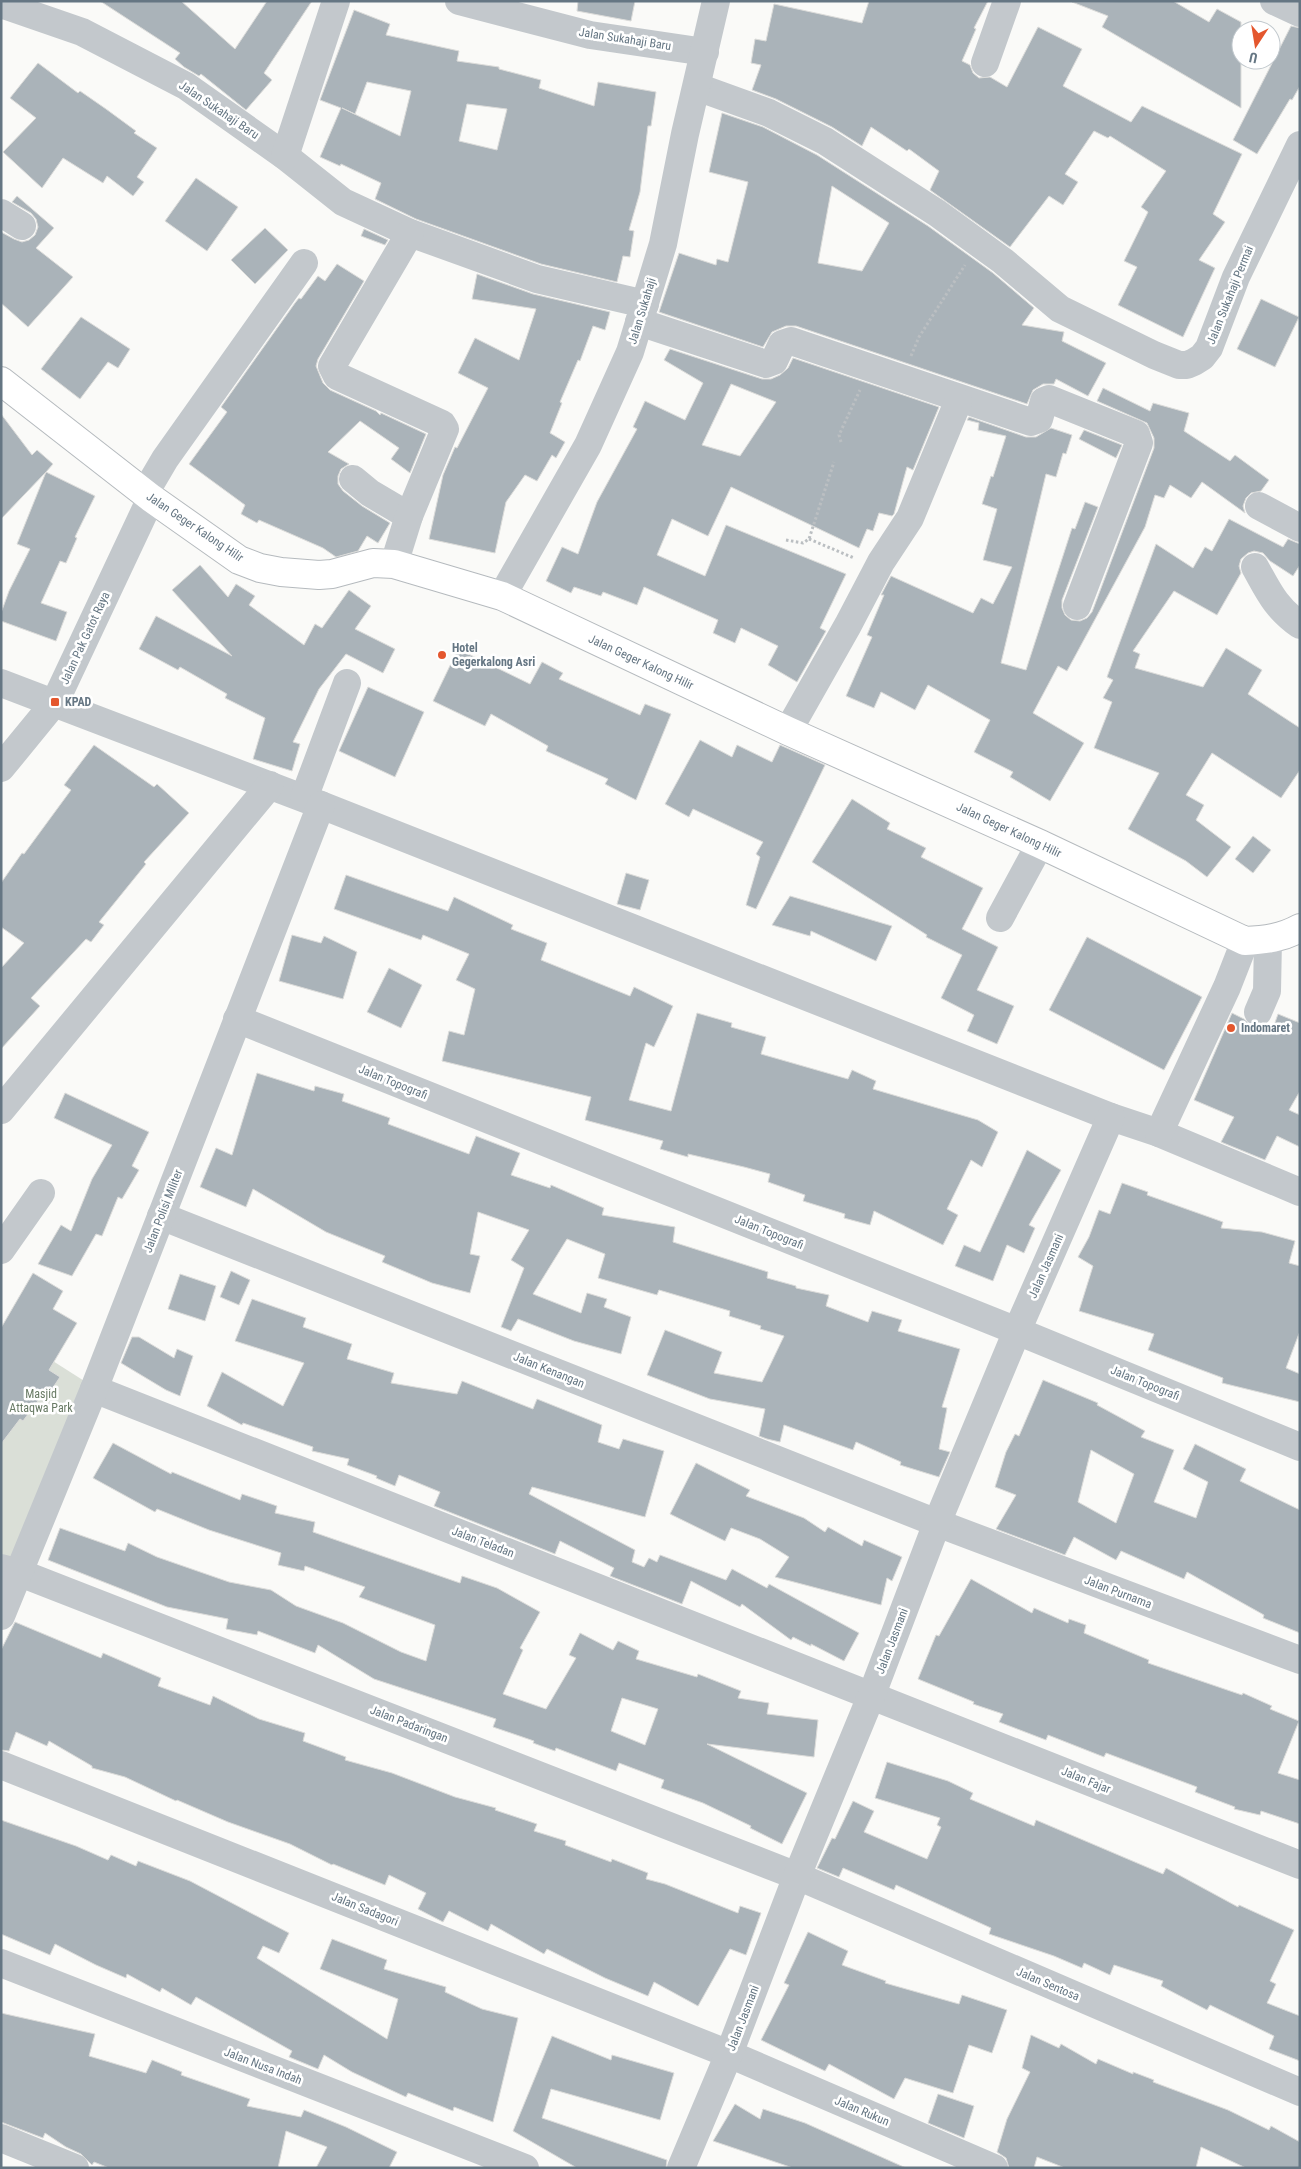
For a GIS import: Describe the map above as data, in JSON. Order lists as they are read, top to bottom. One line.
{"streets":{"main road":["Jalan Geger Kalong Hilir"],"street":["Jalan Sukahaji Baru","Jalan Sukahaji Permai","Jalan Sukahaji","Jalan Pak Gatot Raya","Jalan Topografi","Jalan Polisi Militer","Jalan Jasmani","Jalan Kenangan","Jalan Teladan","Jalan Purnama","Jalan Padaringan","Jalan Fajar","Jalan Sadagori","Jalan Sentosa","Jalan Nusa Indah","Jalan Rukun"]},"crossings":[["Jalan Sukahaji Baru","Jalan Sukahaji"],["Jalan Sukahaji Permai","Jalan Sukahaji"],["Jalan Sukahaji","Jalan Geger Kalong Hilir"],["Jalan Geger Kalong Hilir","Jalan Pak Gatot Raya"],["Jalan Topografi","Jalan Polisi Militer"],["Jalan Topografi","Jalan Jasmani"],["Jalan Polisi Militer","Jalan Kenangan"],["Jalan Polisi Militer","Jalan Teladan"],["Jalan Polisi Militer","Jalan Padaringan"],["Jalan Jasmani","Jalan Kenangan"],["Jalan Jasmani","Jalan Teladan"],["Jalan Jasmani","Jalan Purnama"],["Jalan Jasmani","Jalan Padaringan"],["Jalan Jasmani","Jalan Fajar"],["Jalan Jasmani","Jalan Sadagori"],["Jalan Jasmani","Jalan Sentosa"],["Jalan Jasmani","Jalan Rukun"],["Jalan Kenangan","Jalan Purnama"],["Jalan Teladan","Jalan Fajar"],["Jalan Padaringan","Jalan Sentosa"],["Jalan Sadagori","Jalan Rukun"]],"parks":["Masjid Attaqwa Park"],"places":{"other":["Hotel Gegerkalong Asri","Indomaret"],"transit":["KPAD"]},"north":"bottom"}
